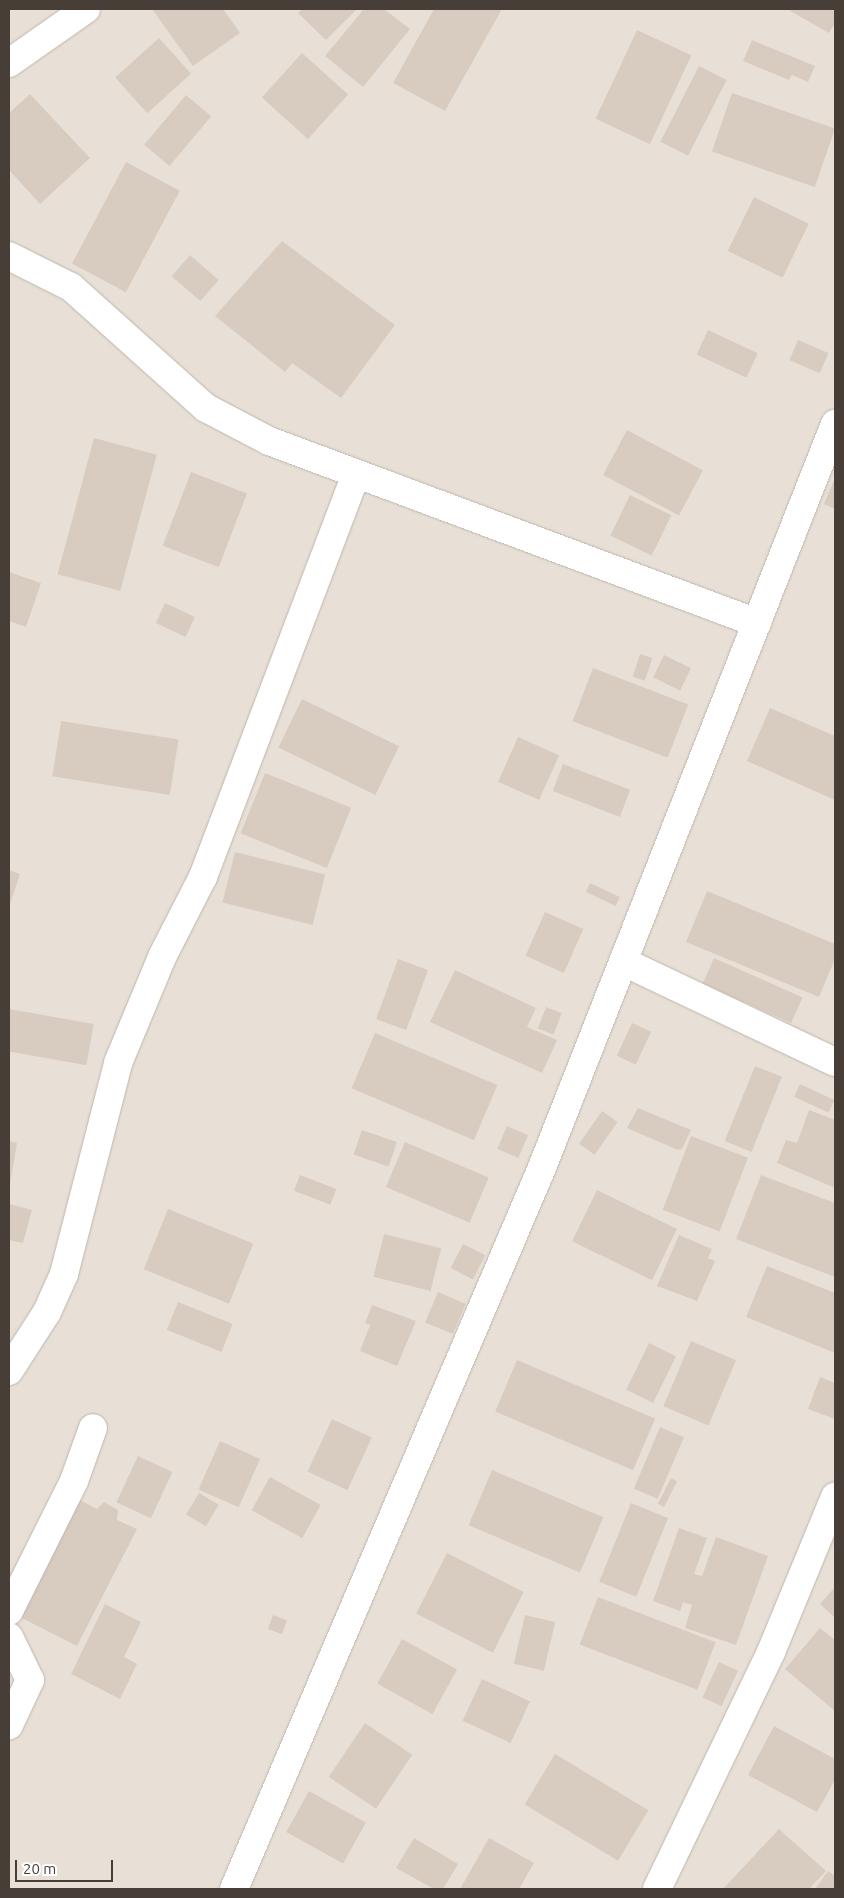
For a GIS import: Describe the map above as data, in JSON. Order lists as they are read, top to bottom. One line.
{"scale_bar":"20 m"}
